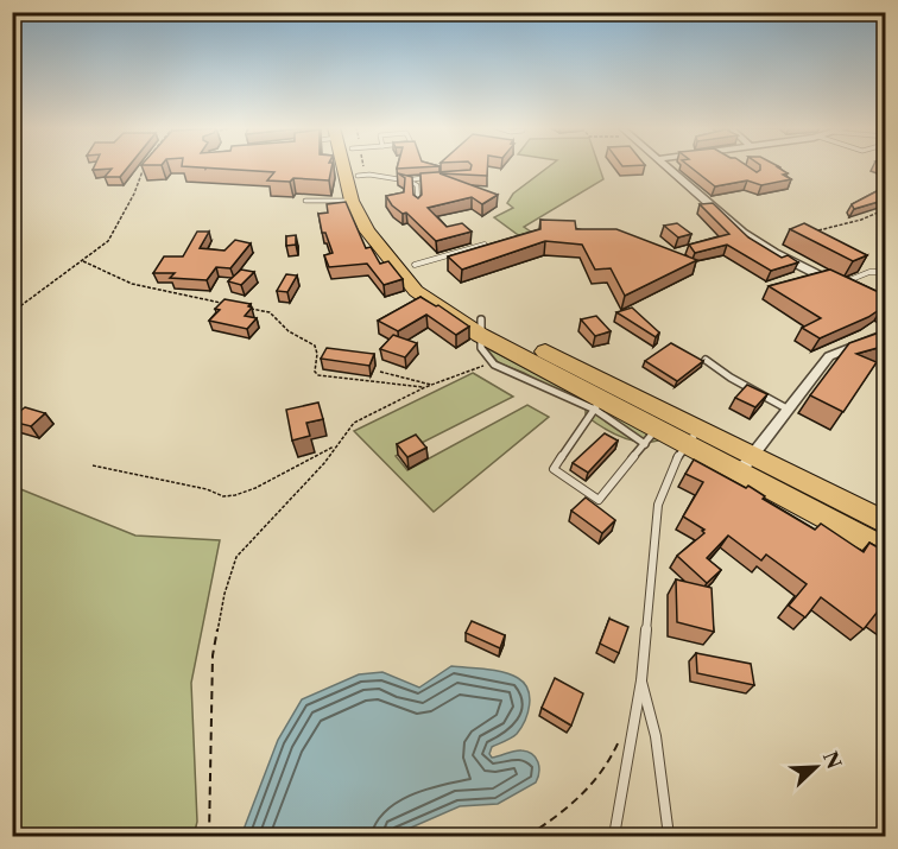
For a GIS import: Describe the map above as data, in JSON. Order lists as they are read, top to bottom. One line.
{"north":"top right"}
